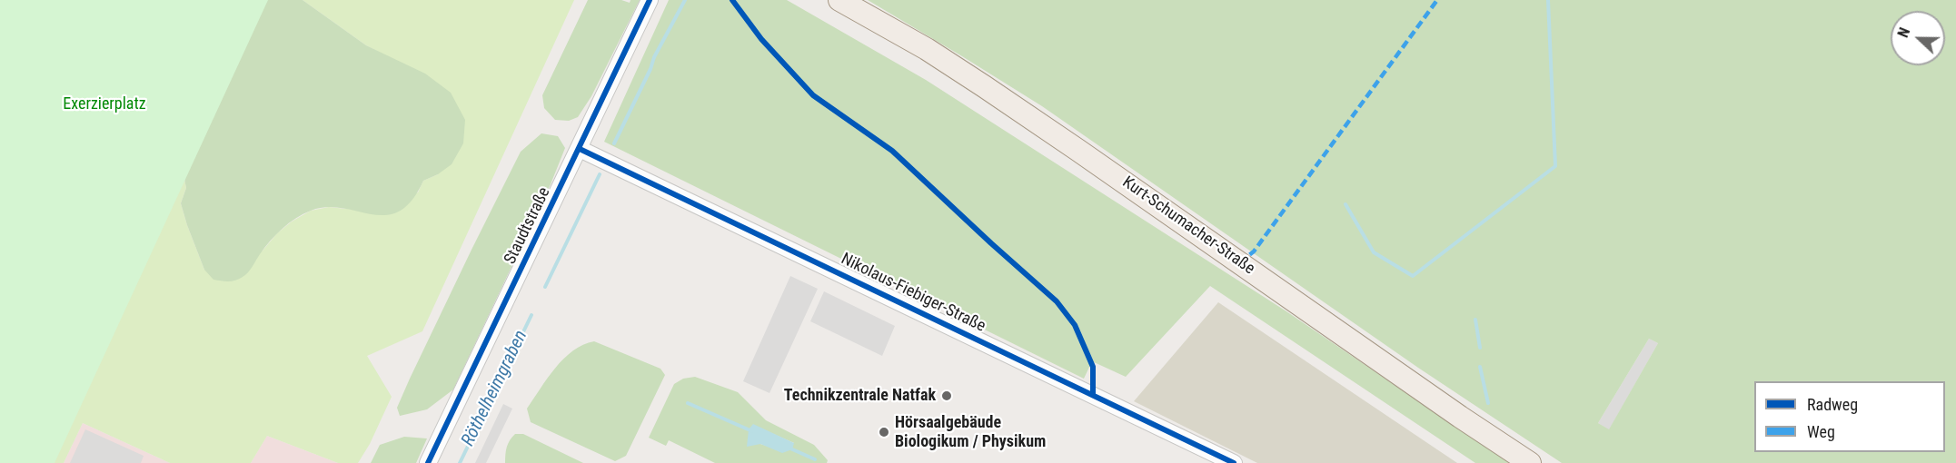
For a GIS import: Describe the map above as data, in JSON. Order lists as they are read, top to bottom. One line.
{"streets":{"main road":["Kurt-Schumacher-Straße"],"street":["Staudtstraße","Nikolaus-Fiebiger-Straße"]},"crossings":[["Staudtstraße","Nikolaus-Fiebiger-Straße"]],"water":["Röthelheimgraben"],"parks":["Exerzierplatz"],"places":["Technikzentrale Natfak","Hörsaalgebäude Biologikum / Physikum"],"legend":["Radweg","Weg"],"north":"left"}
